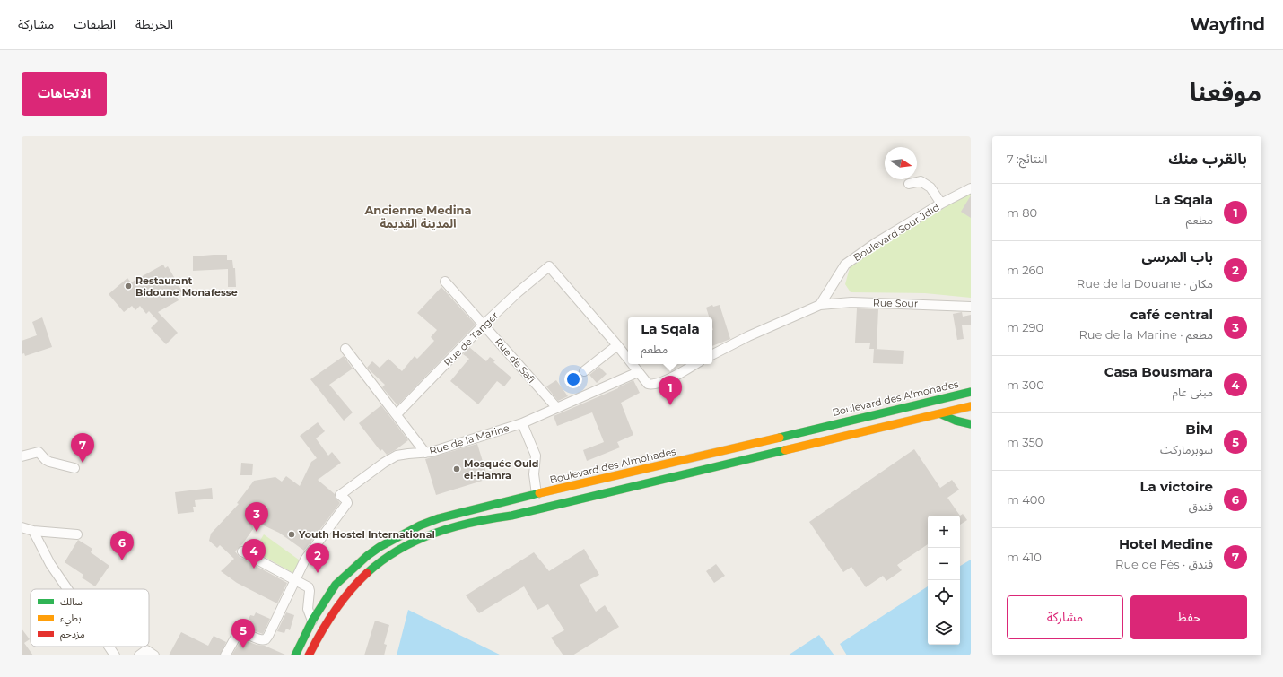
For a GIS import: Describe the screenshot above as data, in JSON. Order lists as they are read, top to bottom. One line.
{"streets":{"main road":["Boulevard des Almohades"],"street":["Boulevard Sour Jdid","Rue Sour","Rue de Tanger","Rue de Safi","Rue de la Marine"]},"crossings":[["Boulevard Sour Jdid","Rue Sour"],["Rue de Tanger","Rue de Safi"],["Rue de Safi","Rue de la Marine"]],"districts":["Ancienne Medina المدينة القديمة"],"places":["Restaurant Bidoune Monafesse","Mosquée Ould el-Hamra","Youth Hostel International"],"legend":["سالك","بطيء","مزدحم"],"north":"right","page":{"header":"Wayfind","nav":["الخريطة","الطبقات","مشاركة"],"title":"موقعنا","buttons":["الاتجاهات",["حفظ","مشاركة"]],"heading":["بالقرب منك","النتائج: 7"],"list":[{"mark":"1","name":"La Sqala","note":"مطعم","value":"80 m"},{"mark":"2","name":"باب المرسى","note":"مكان · Rue de la Douane","value":"260 m"},{"mark":"3","name":"café central","note":"مطعم · Rue de la Marine","value":"290 m"},{"mark":"4","name":"Casa Bousmara","note":"مبنى عام","value":"300 m"},{"mark":"5","name":"BİM","note":"سوبرماركت","value":"350 m"},{"mark":"6","name":"La victoire","note":"فندق","value":"400 m"},{"mark":"7","name":"Hotel Medine","note":"فندق · Rue de Fès","value":"410 m"}],"popup":["La Sqala","مطعم"],"pins":["1","7","3","6","4","2","5"],"map_buttons":["+","−"]}}
